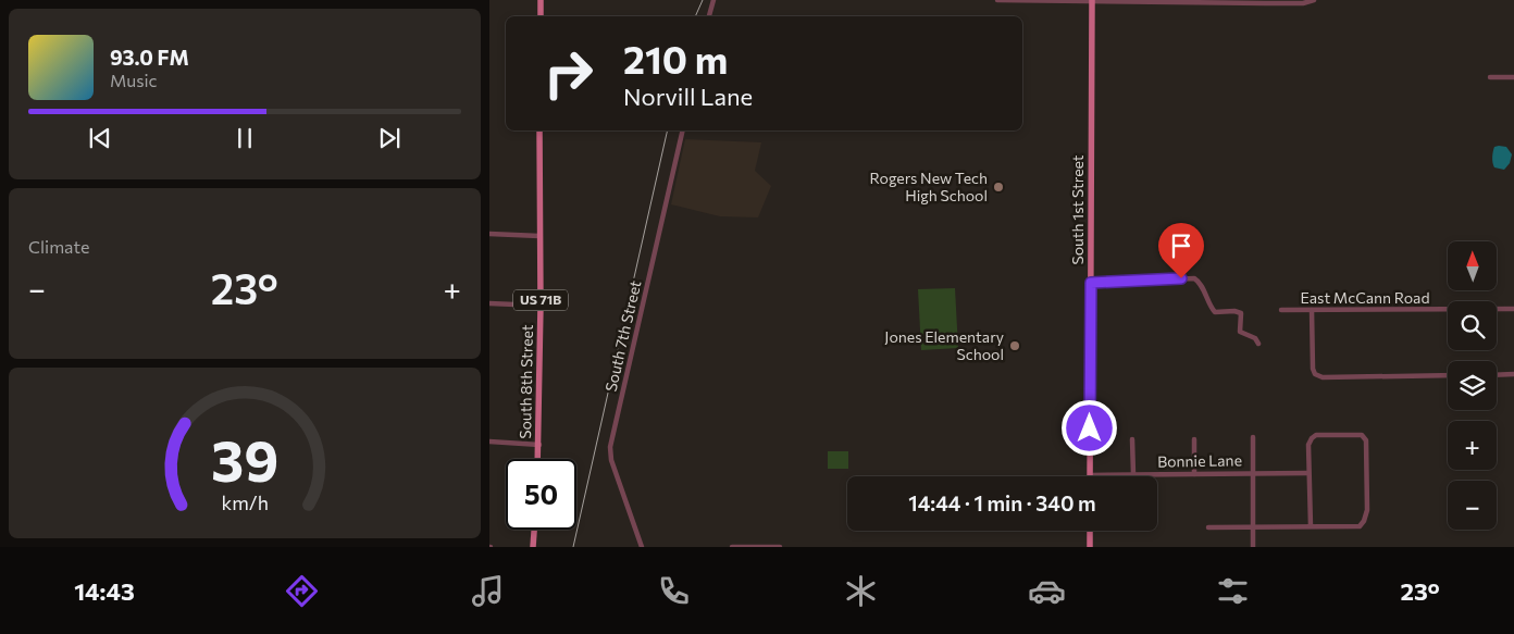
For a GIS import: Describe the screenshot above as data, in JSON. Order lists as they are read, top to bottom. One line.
{"streets":{"main road":["South 1st Street","US 71B","South 8th Street"],"street":["East McCann Road","South 7th Street","Bonnie Lane"]},"crossings":[["South 1st Street","Bonnie Lane"]],"places":["Rogers New Tech High School","Jones Elementary School"],"north":"top","page":{"turn":["210 m","Norvill Lane"],"song":["93.0 FM","Music"],"tile":"Climate","map_buttons":["+","−"],"heat":["−","23°","+"],"limit":"50","trip":"14:44 · 1 min · 340 m","tabs":["14:43","23°"],"gauge":["39","km/h"]}}
